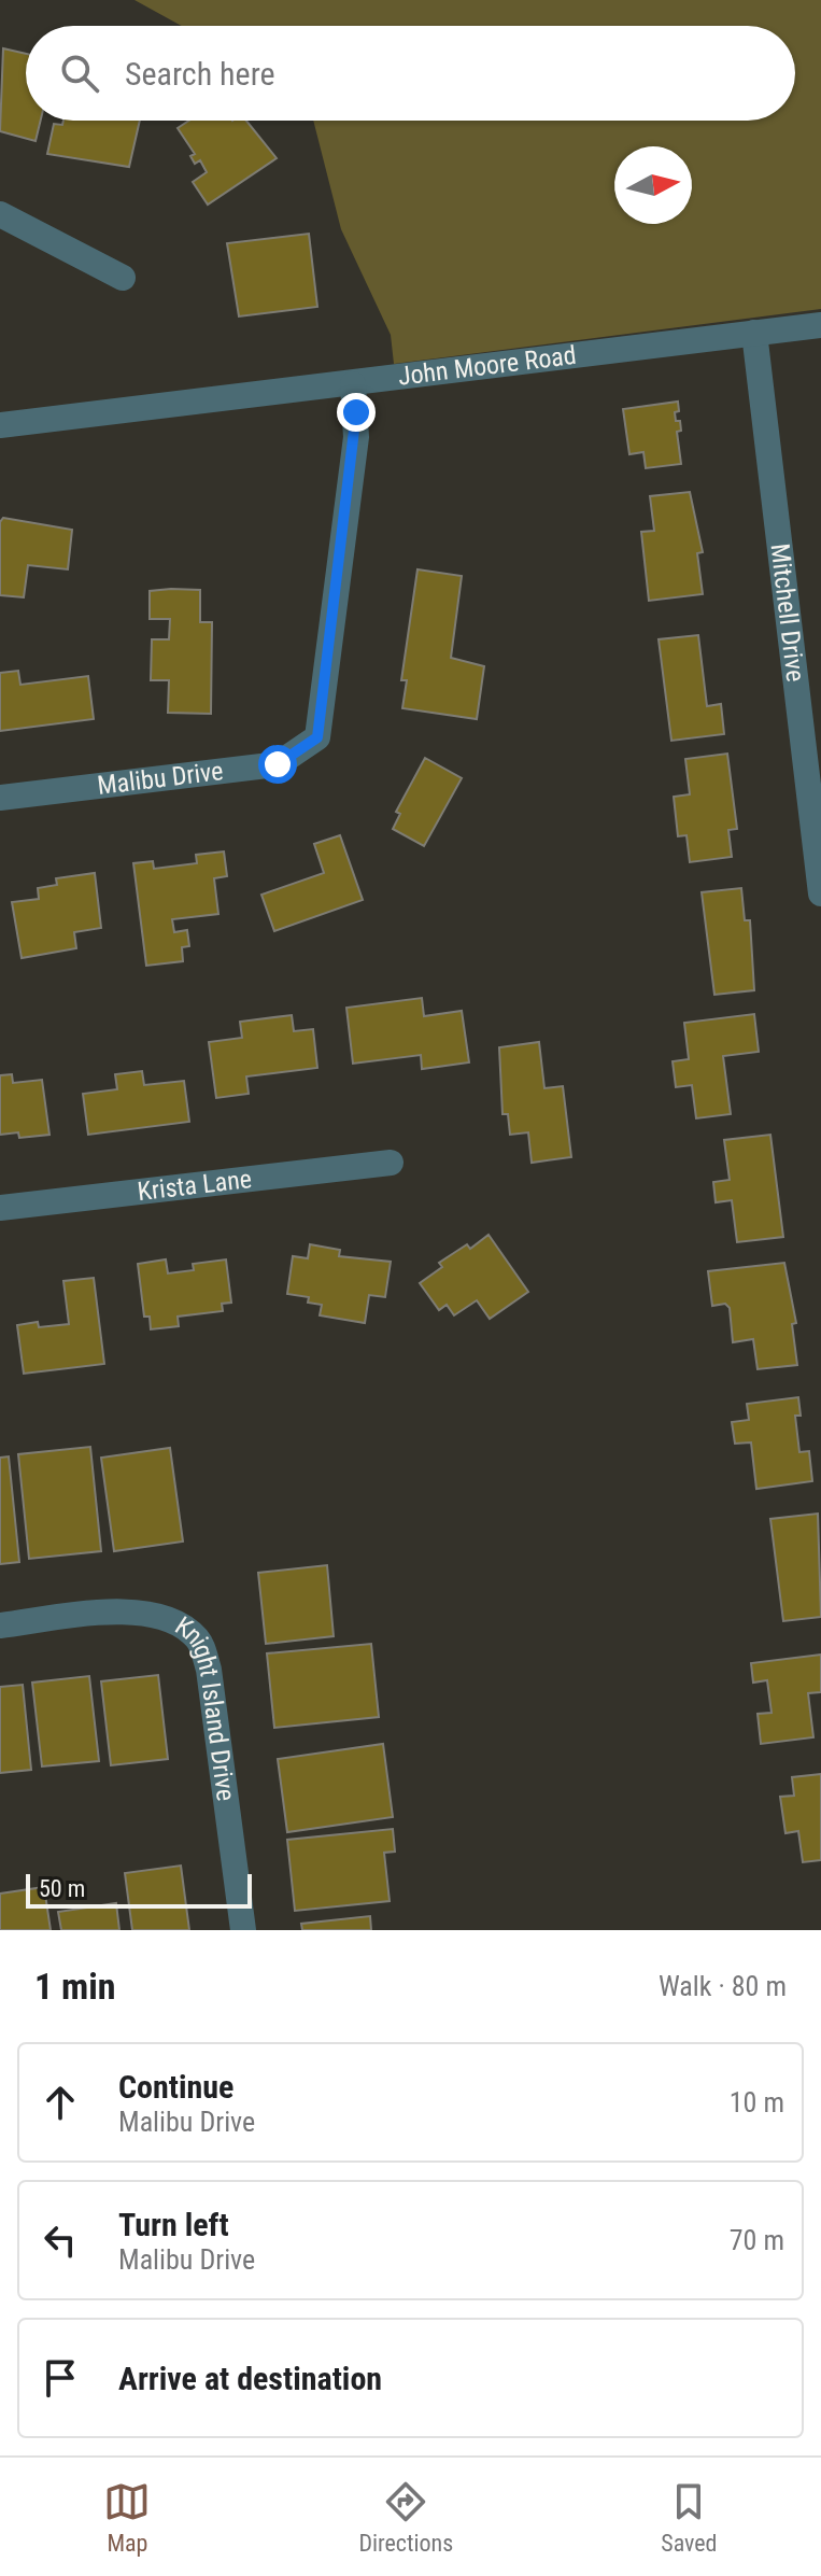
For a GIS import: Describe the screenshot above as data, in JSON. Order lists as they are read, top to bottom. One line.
{"streets":{"street":["John Moore Road","Mitchell Drive","Malibu Drive","Krista Lane","Knight Island Drive"]},"crossings":[["John Moore Road","Mitchell Drive"],["John Moore Road","Malibu Drive"]],"scale_bar":"50 m","north":"right","page":{"search":"Search here","scale":"50 m","heading":["1 min","Walk · 80 m"],"list":[["Continue","Malibu Drive","10 m"],["Turn left","Malibu Drive","70 m"],"Arrive at destination"],"nav":["Map","Directions","Saved"]}}
